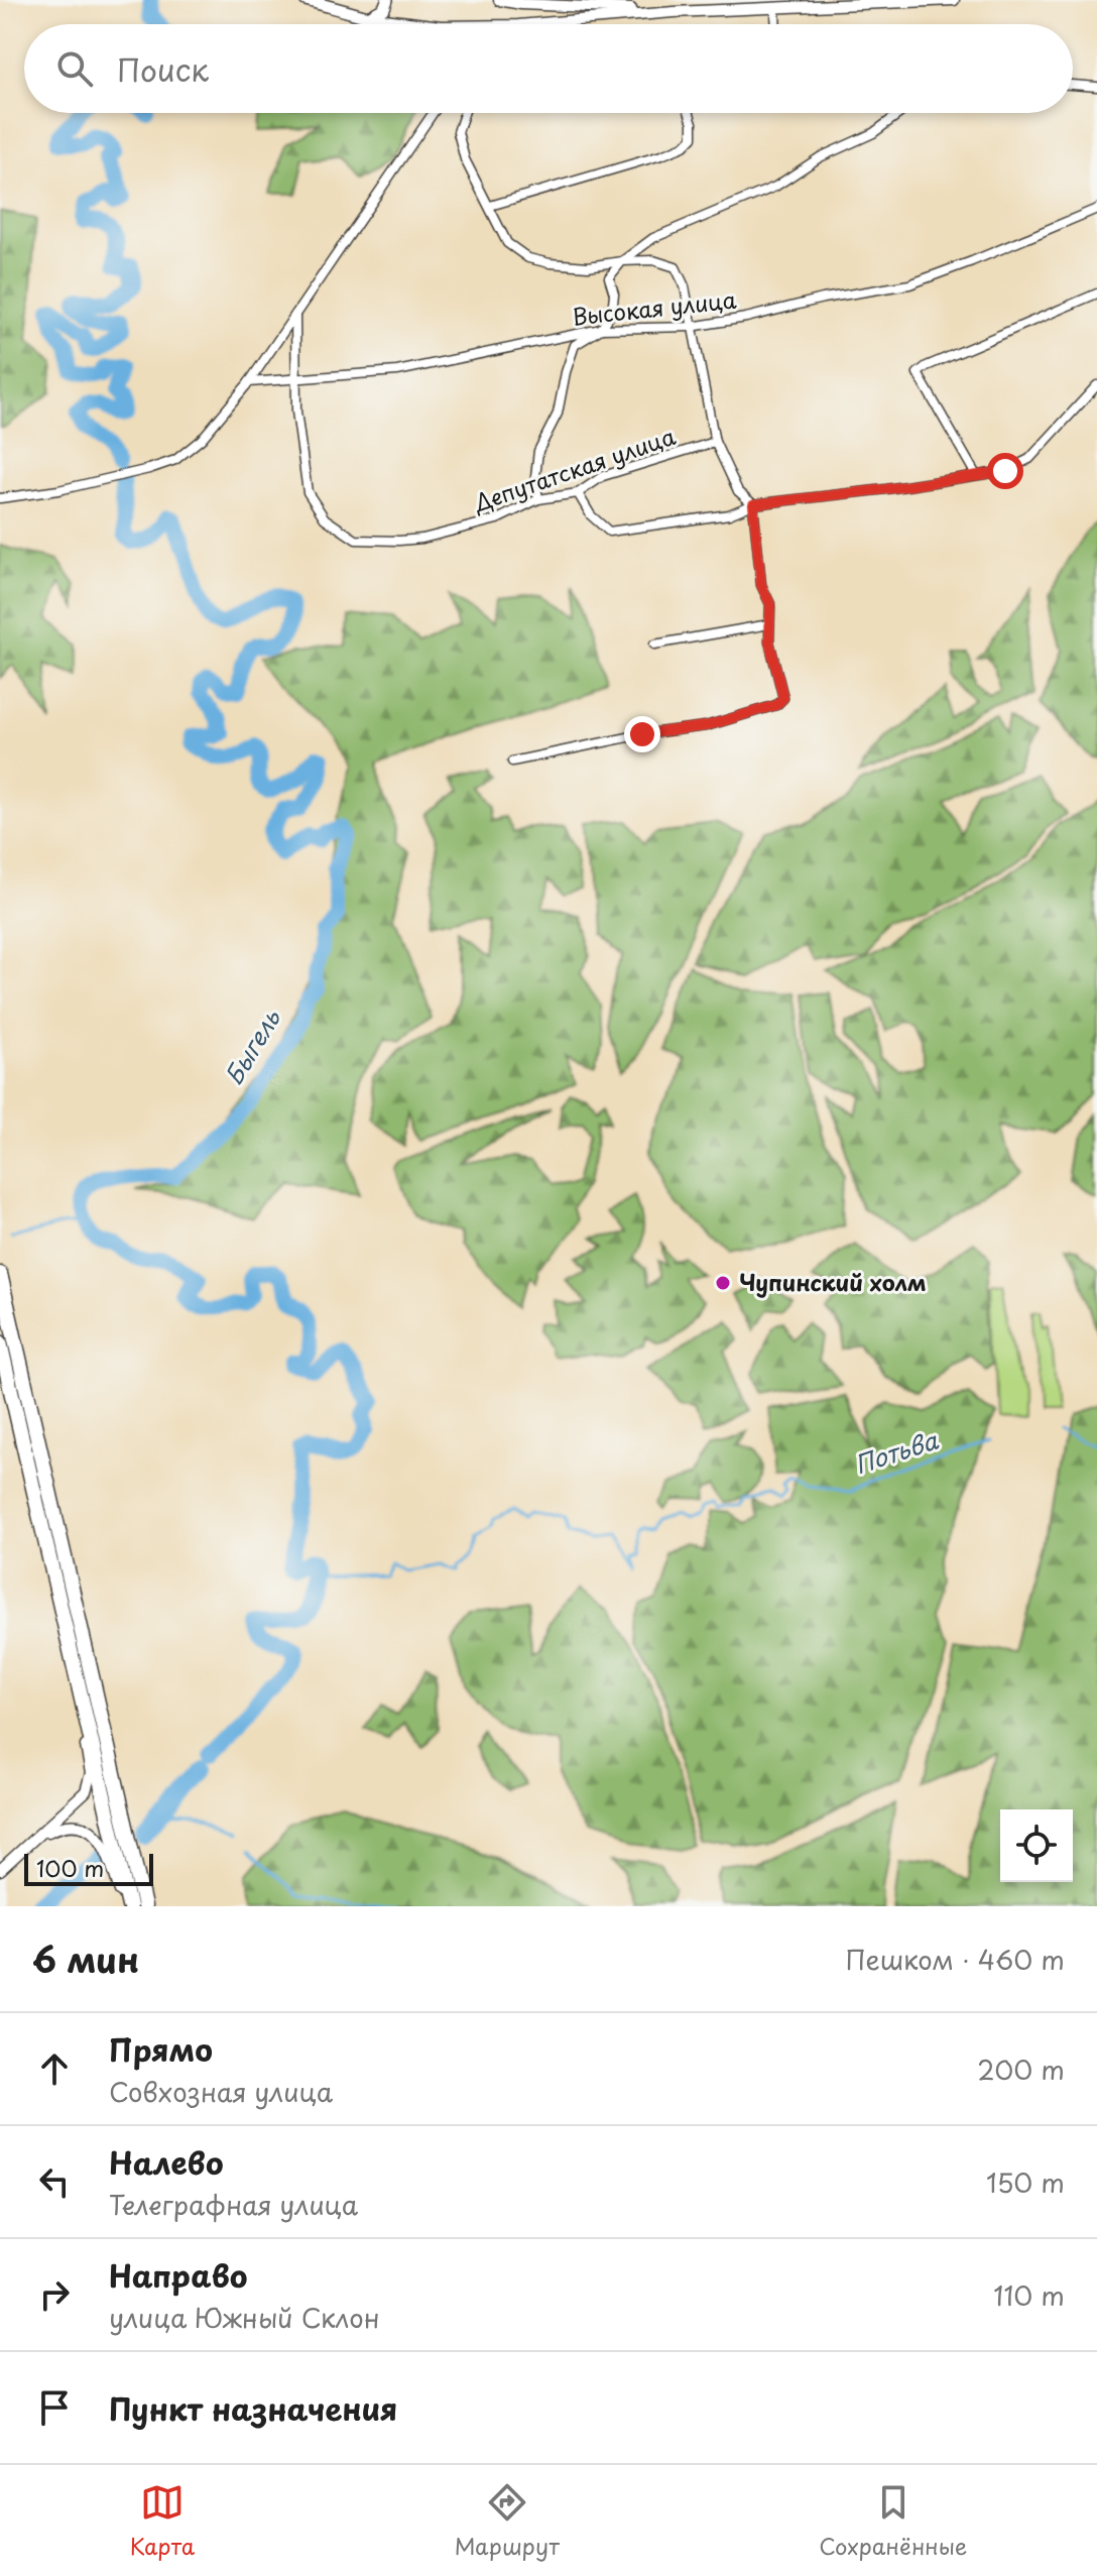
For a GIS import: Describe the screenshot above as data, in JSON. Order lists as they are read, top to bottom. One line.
{"streets":{"street":["Высокая улица","Депутатская улица"]},"crossings":[["Высокая улица","Депутатская улица"]],"water":["Быгель","Потьва"],"places":["Чупинский холм"],"scale_bar":"100 m","page":{"search":"Поиск","scale":"100 m","heading":["6 мин","Пешком · 460 m"],"list":[["Прямо","Совхозная улица","200 m"],["Налево","Телеграфная улица","150 m"],["Направо","улица Южный Склон","110 m"],"Пункт назначения"],"nav":["Карта","Маршрут","Сохранённые"]}}
